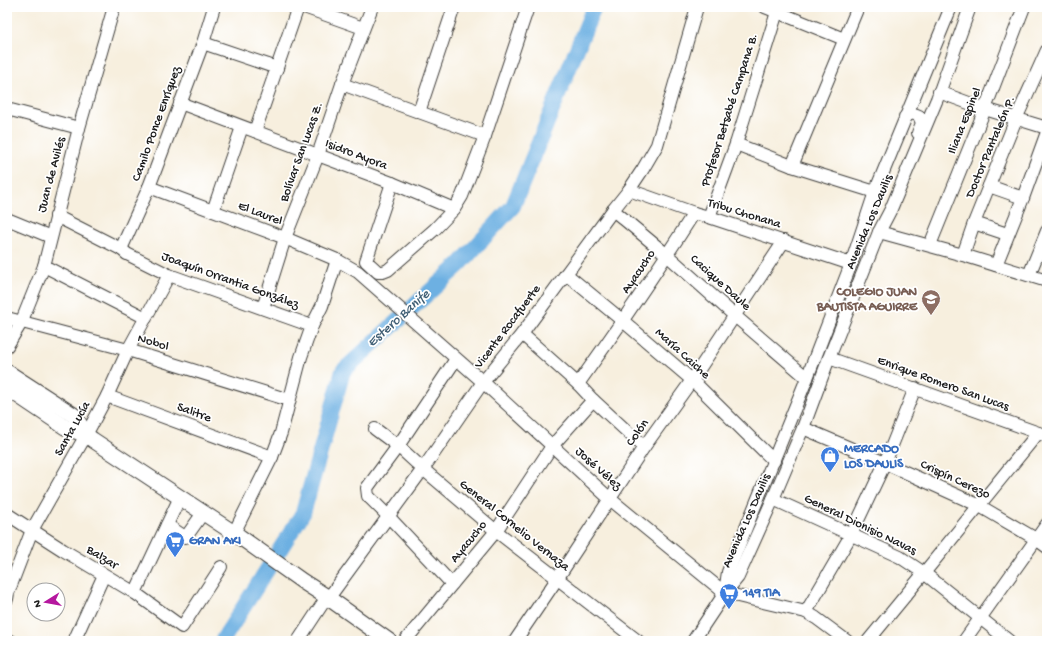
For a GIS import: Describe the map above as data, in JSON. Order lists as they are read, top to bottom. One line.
{"streets":{"street":["Profesor Betsabé Campana B.","Iliana Espinel","Camilo Ponce Enríquez","Doctor Pantaleón P.","Bolívar San Lucas Z.","Isidro Ayora","Juan de Avilés","El Laurel","Tribu Chonana","Avenida Los Dauilis","Ayacucho","Joaquín Orrantia González","Cacique Daule","Vicente Rocafuerte","Nobol","María Caiche","Enrique Romero San Lucas","Salitre","Santa Lucía","Colón","José Vélez","Crispín Cerezo","General Dionisio Navas","General Cornelio Vernaza","Balzar"]},"crossings":[["Profesor Betsabé Campana B.","Tribu Chonana"],["Camilo Ponce Enríquez","Isidro Ayora"],["Camilo Ponce Enríquez","El Laurel"],["Camilo Ponce Enríquez","Joaquín Orrantia González"],["Bolívar San Lucas Z.","Isidro Ayora"],["Bolívar San Lucas Z.","El Laurel"],["Bolívar San Lucas Z.","Joaquín Orrantia González"],["Juan de Avilés","Joaquín Orrantia González"],["Juan de Avilés","Nobol"],["El Laurel","José Vélez"],["Tribu Chonana","Avenida Los Dauilis"],["Tribu Chonana","Ayacucho"],["Tribu Chonana","Vicente Rocafuerte"],["Tribu Chonana","Colón"],["Avenida Los Dauilis","Cacique Daule"],["Avenida Los Dauilis","María Caiche"],["Avenida Los Dauilis","Enrique Romero San Lucas"],["Avenida Los Dauilis","José Vélez"],["Avenida Los Dauilis","Crispín Cerezo"],["Avenida Los Dauilis","General Dionisio Navas"],["Ayacucho","Cacique Daule"],["Ayacucho","María Caiche"],["Ayacucho","José Vélez"],["Ayacucho","General Cornelio Vernaza"],["Joaquín Orrantia González","Santa Lucía"],["Cacique Daule","Vicente Rocafuerte"],["Cacique Daule","Colón"],["Vicente Rocafuerte","María Caiche"],["Vicente Rocafuerte","José Vélez"],["Vicente Rocafuerte","General Cornelio Vernaza"],["Nobol","Santa Lucía"],["María Caiche","Colón"],["Salitre","Santa Lucía"],["Santa Lucía","Balzar"],["Colón","José Vélez"],["Colón","General Cornelio Vernaza"]],"water":["Estero Banife"],"places":{"school or university":["COLEGIO JUAN BAUTISTA AGUIRRE"],"shop":["MERCADO LOS DAULIS"],"supermarket":["GRAN AKI","149 TIA"]},"north":"left"}
